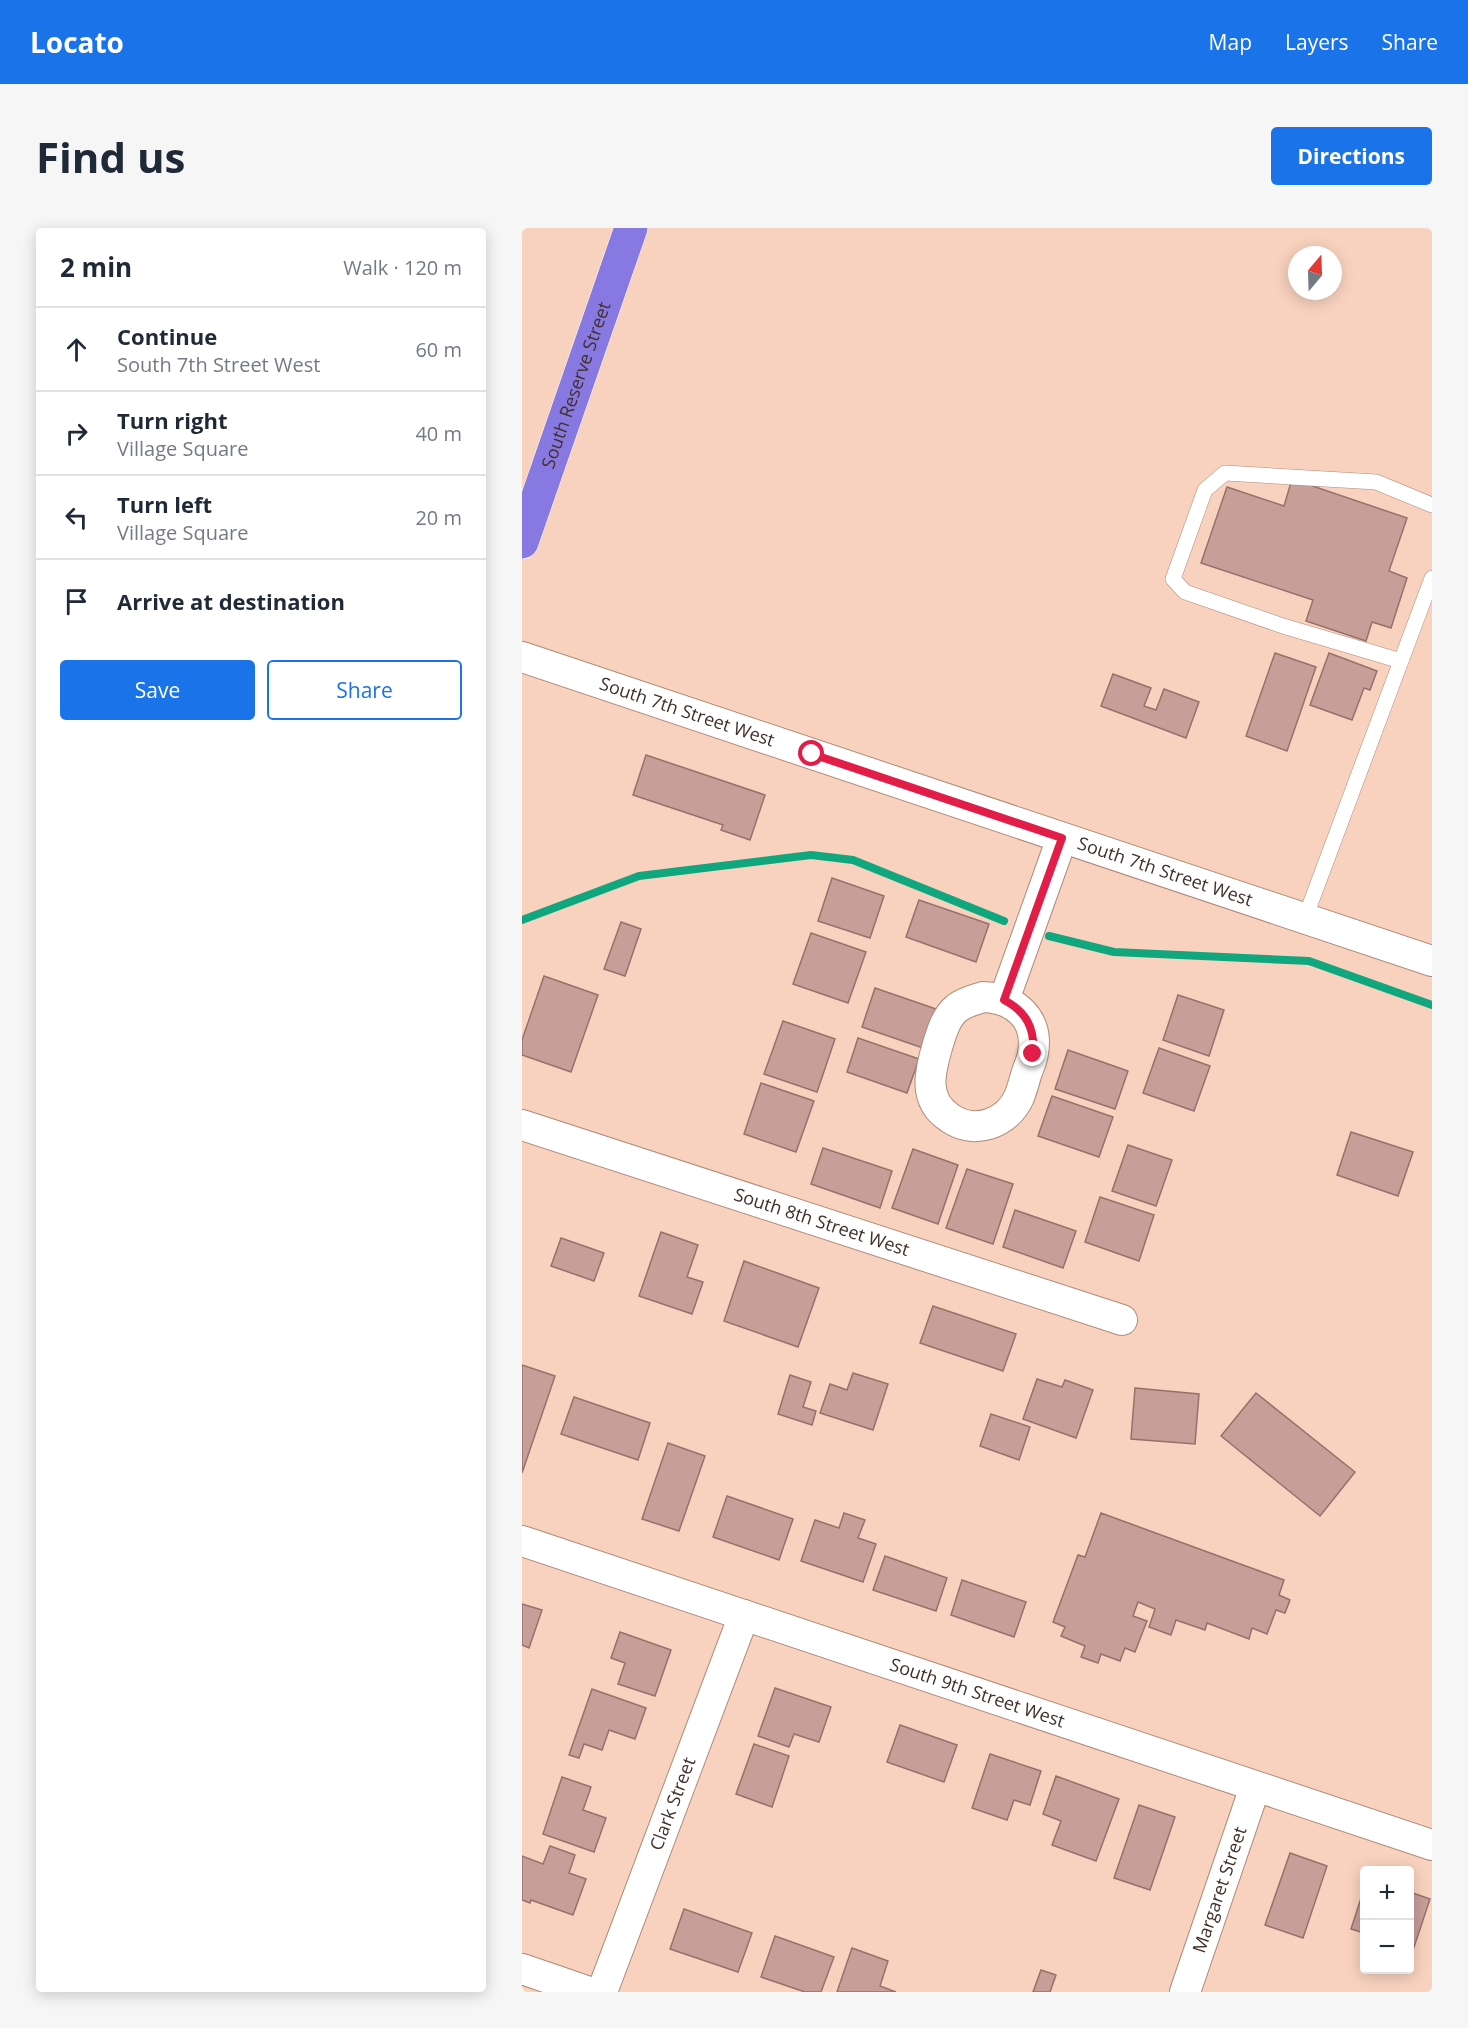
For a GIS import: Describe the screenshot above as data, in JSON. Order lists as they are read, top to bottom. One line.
{"streets":{"highway":["South Reserve Street"],"street":["South 7th Street West","South 8th Street West","South 9th Street West","Clark Street","Margaret Street"]},"crossings":[["South 9th Street West","Clark Street"],["South 9th Street West","Margaret Street"]],"north":"top","page":{"header":"Locato","nav":["Map","Layers","Share"],"buttons":["Directions",["Save","Share"]],"title":"Find us","heading":["2 min","Walk · 120 m"],"list":[["Continue","South 7th Street West","60 m"],["Turn right","Village Square","40 m"],["Turn left","Village Square","20 m"],"Arrive at destination"],"map_buttons":["+","−"]}}
